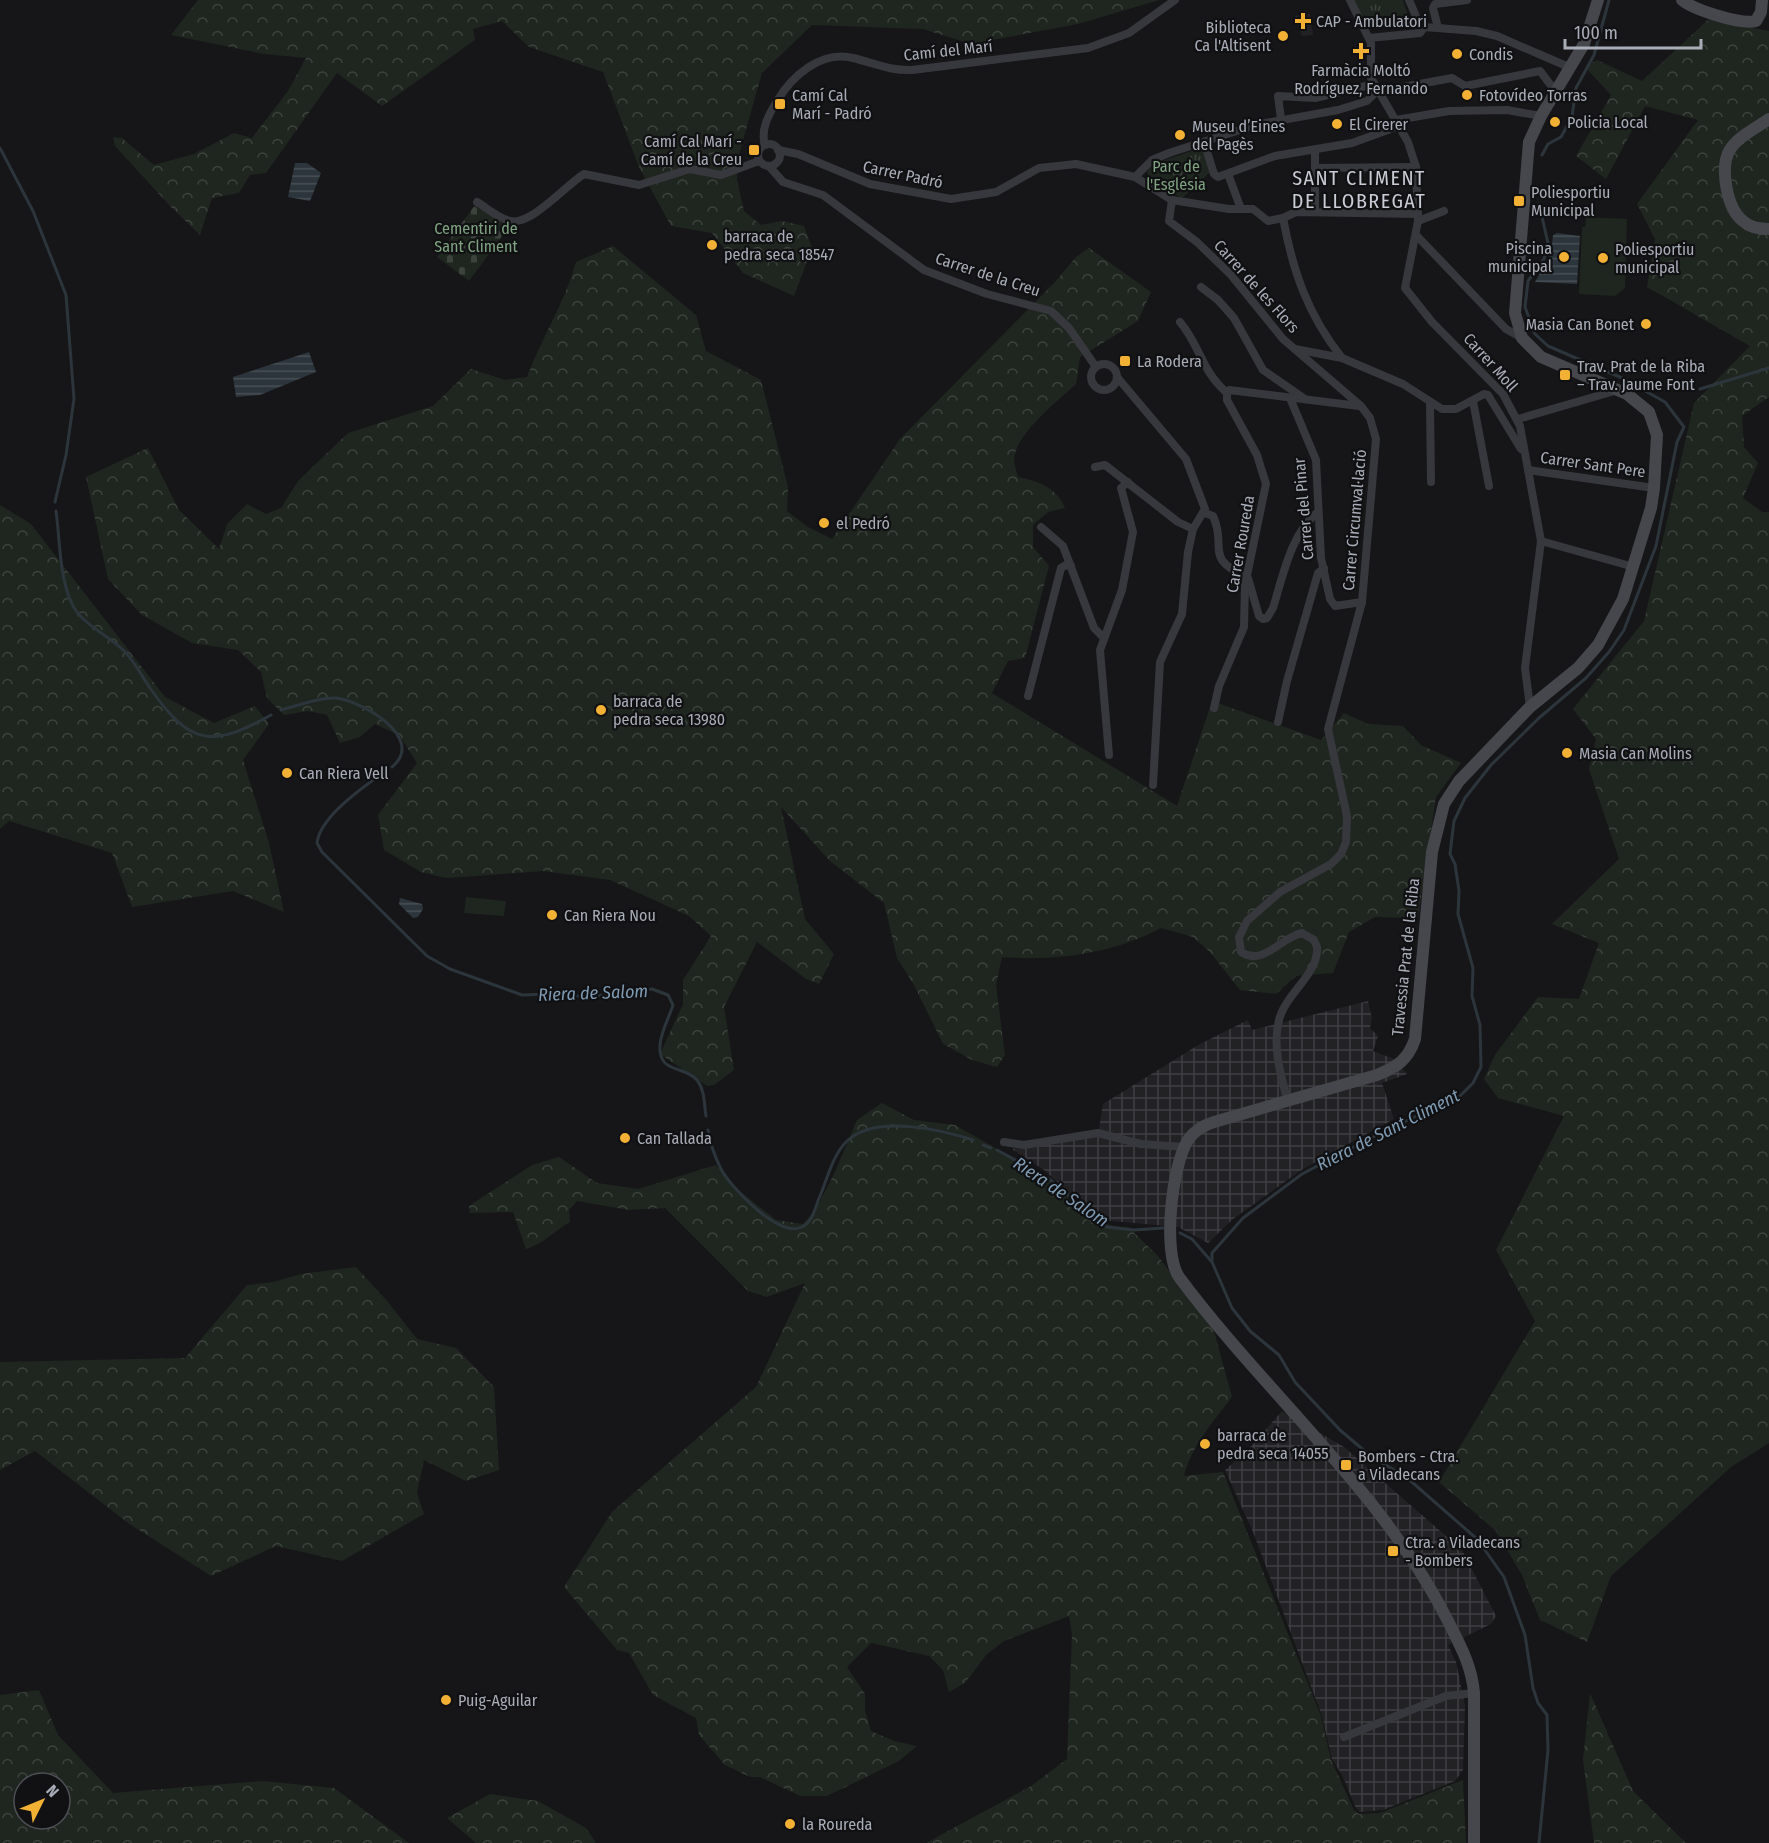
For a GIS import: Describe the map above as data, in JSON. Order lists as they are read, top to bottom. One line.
{"streets":{"street":["Camí del Marí","Carrer Padró","Carrer de la Creu","Carrer de les Flors","Carrer Moll","Carrer Sant Pere","Carrer del Pinar","Carrer Circumval·lació","Carrer Roureda","Travessia Prat de la Riba"]},"crossings":[["Camí del Marí","Carrer Padró"],["Camí del Marí","Carrer de la Creu"],["Carrer Padró","Carrer de la Creu"],["Carrer Padró","Carrer de les Flors"],["Carrer de la Creu","Carrer Roureda"],["Carrer de les Flors","Carrer Circumval·lació"],["Carrer Moll","Carrer Sant Pere"],["Carrer Moll","Travessia Prat de la Riba"],["Carrer Sant Pere","Travessia Prat de la Riba"],["Carrer Circumval·lació","Travessia Prat de la Riba"]],"districts":["SANT CLIMENT DE LLOBREGAT"],"water":["Riera de Salom","Riera de Sant Climent"],"parks":["Parc de l'Església","Cementiri de Sant Climent"],"places":{"health":["CAP - Ambulatori","Farmàcia Moltó Rodríguez, Fernando"],"other":["Biblioteca Ca l'Altisent","Condis","Fotovídeo Torras","Policia Local","El Cirerer","Museu d’Eines del Pagès","barraca de pedra seca 18547","Piscina municipal","Poliesportiu municipal","Masia Can Bonet","el Pedró","barraca de pedra seca 13980","Masia Can Molins","Can Riera Vell","Can Riera Nou","Can Tallada","barraca de pedra seca 14055","Puig-Aguilar","la Roureda"],"transit":["Camí Cal Marí - Padró","Camí Cal Marí - Camí de la Creu","Poliesportiu Municipal","La Rodera","Trav. Prat de la Riba – Trav. Jaume Font","Bombers - Ctra. a Viladecans","Ctra. a Viladecans - Bombers"]},"scale_bar":"100 m","north":"top right"}
